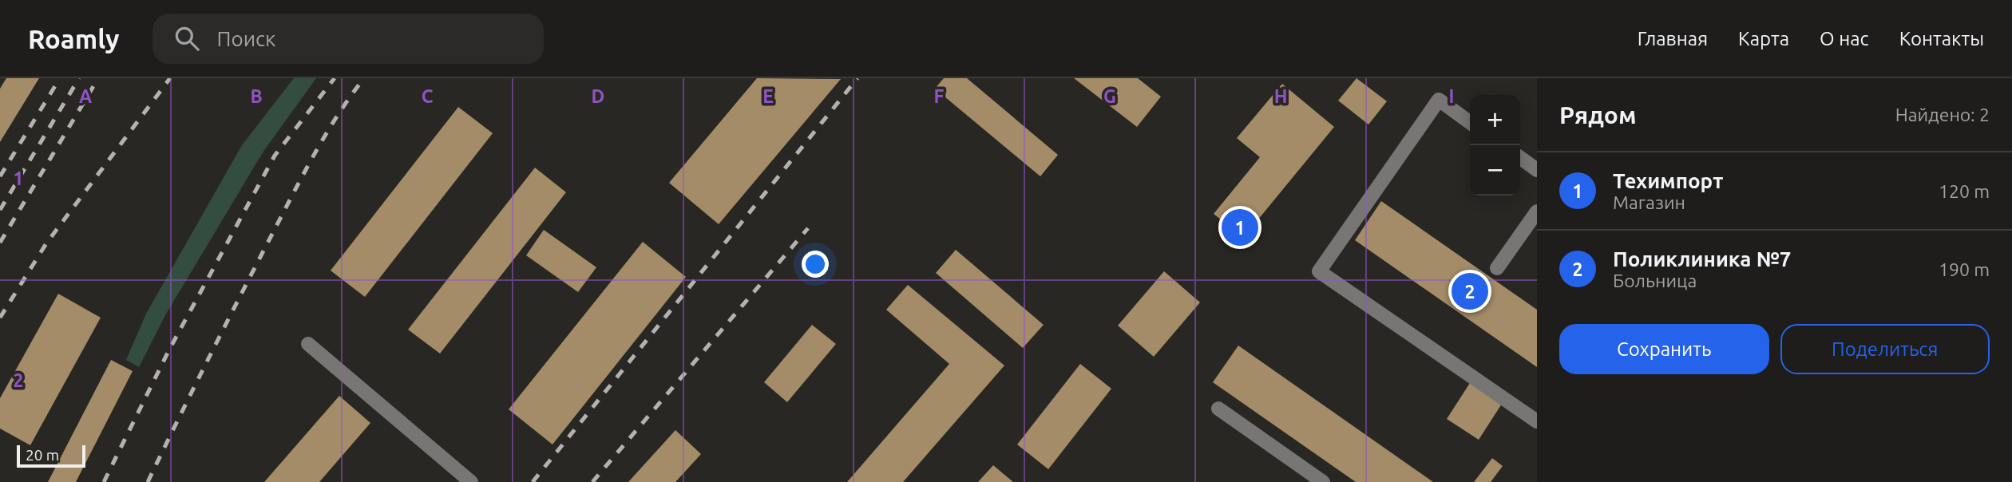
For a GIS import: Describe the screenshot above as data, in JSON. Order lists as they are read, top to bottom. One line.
{"scale_bar":"20 m","page":{"header":"Roamly","search":"Поиск","nav":["Главная","Карта","О нас","Контакты"],"heading":["Рядом","Найдено: 2"],"map_buttons":["+","−"],"list":[{"mark":"1","name":"Техимпорт","note":"Магазин","value":"120 m"},{"mark":"2","name":"Поликлиника №7","note":"Больница","value":"190 m"}],"pins":["1","2"],"buttons":["Сохранить","Поделиться"],"scale":"20 m"},"grid":{"columns":["A","B","C","D","E","F","G","H","I"],"rows":["1","2"]}}
